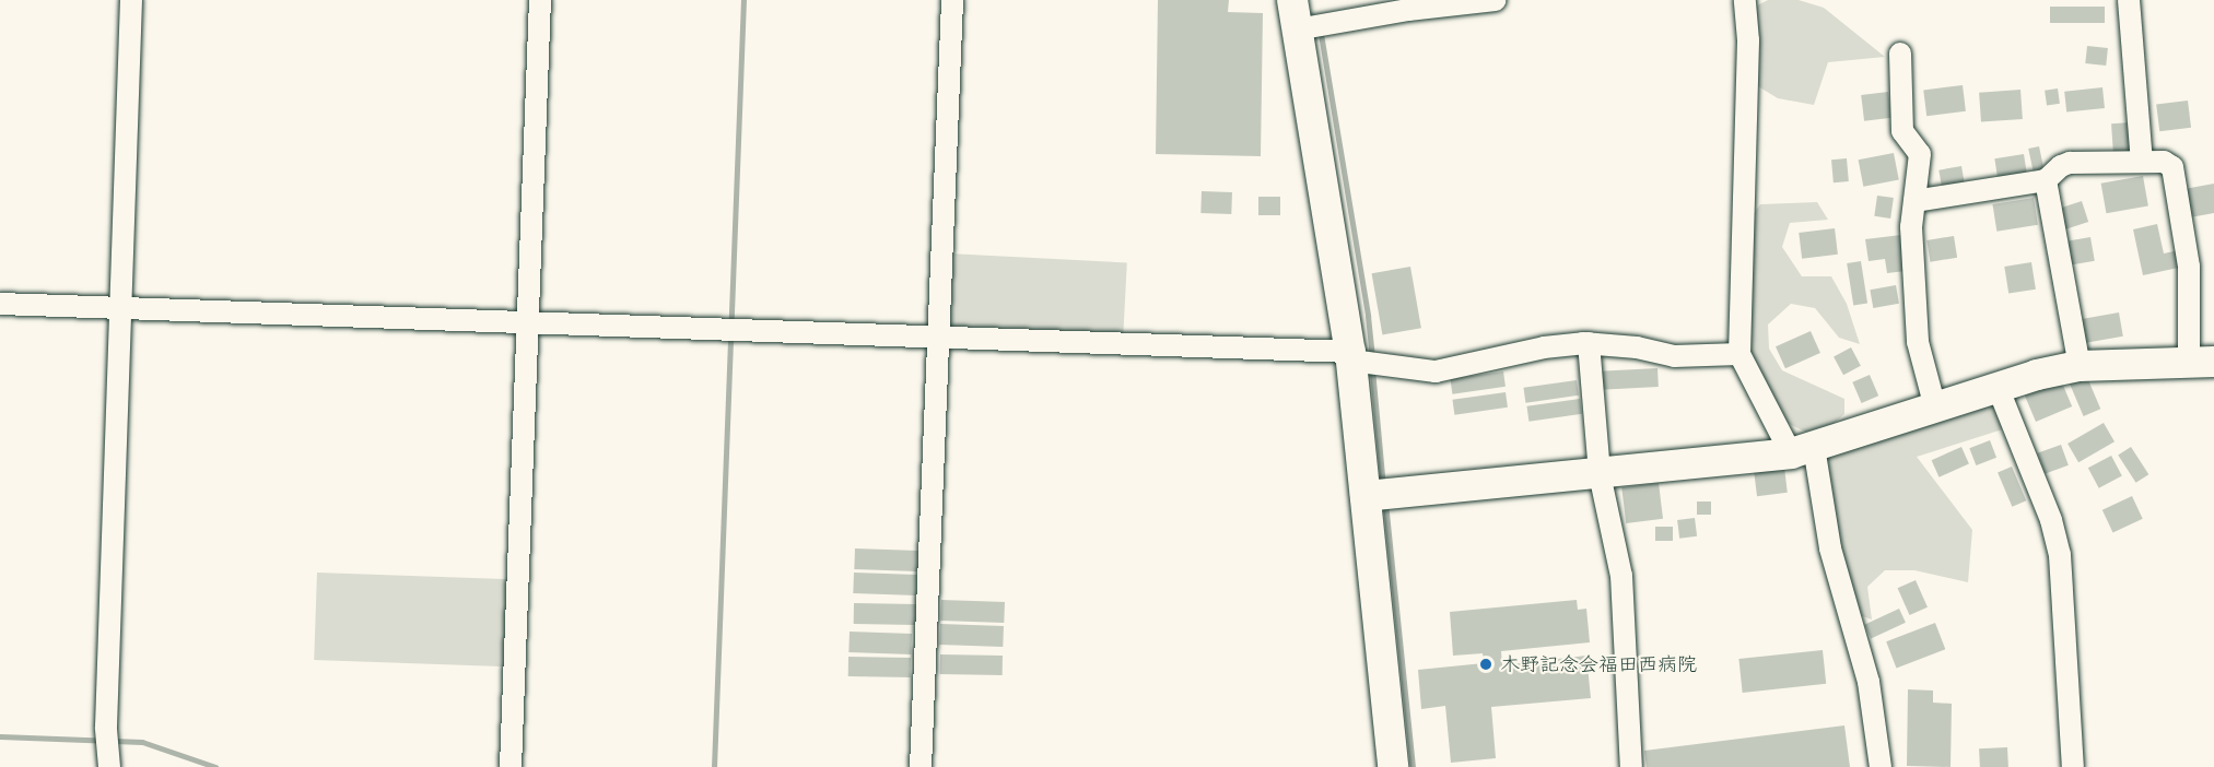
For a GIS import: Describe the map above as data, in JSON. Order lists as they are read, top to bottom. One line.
{"places":["木野記念会福田西病院"]}
